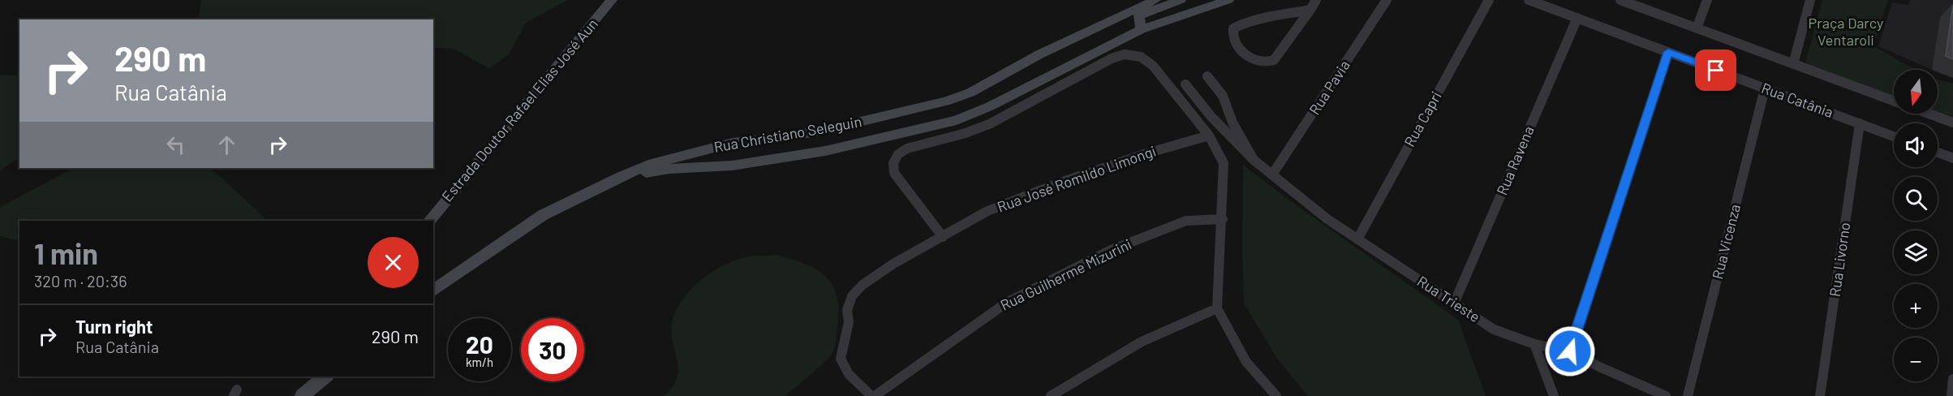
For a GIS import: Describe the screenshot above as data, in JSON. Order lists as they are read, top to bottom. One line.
{"streets":{"main road":["Estrada Doutor Rafael Elias José Aun","Rua Christiano Seleguin"],"street":["Rua Pavia","Rua Catânia","Rua Capri","Rua Ravena","Rua José Romildo Limongi","Rua Vicenza","Rua Livorno","Rua Guilherme Mizurini","Rua Trieste"]},"crossings":[["Rua Pavia","Rua Trieste"],["Rua Catânia","Rua Ravena"],["Rua Catânia","Rua Vicenza"],["Rua Catânia","Rua Livorno"],["Rua Capri","Rua Trieste"],["Rua Ravena","Rua Trieste"],["Rua José Romildo Limongi","Rua Guilherme Mizurini"]],"parks":["Praça Darcy Ventaroli"],"north":"bottom","page":{"turn":["290 m","Rua Catânia"],"map_buttons":["+","−"],"heading":["1 min","320 m · 20:36"],"list":[{"name":"Turn right","note":"Rua Catânia","value":"290 m"}],"speed":"20 km/h","limit":"30"}}
